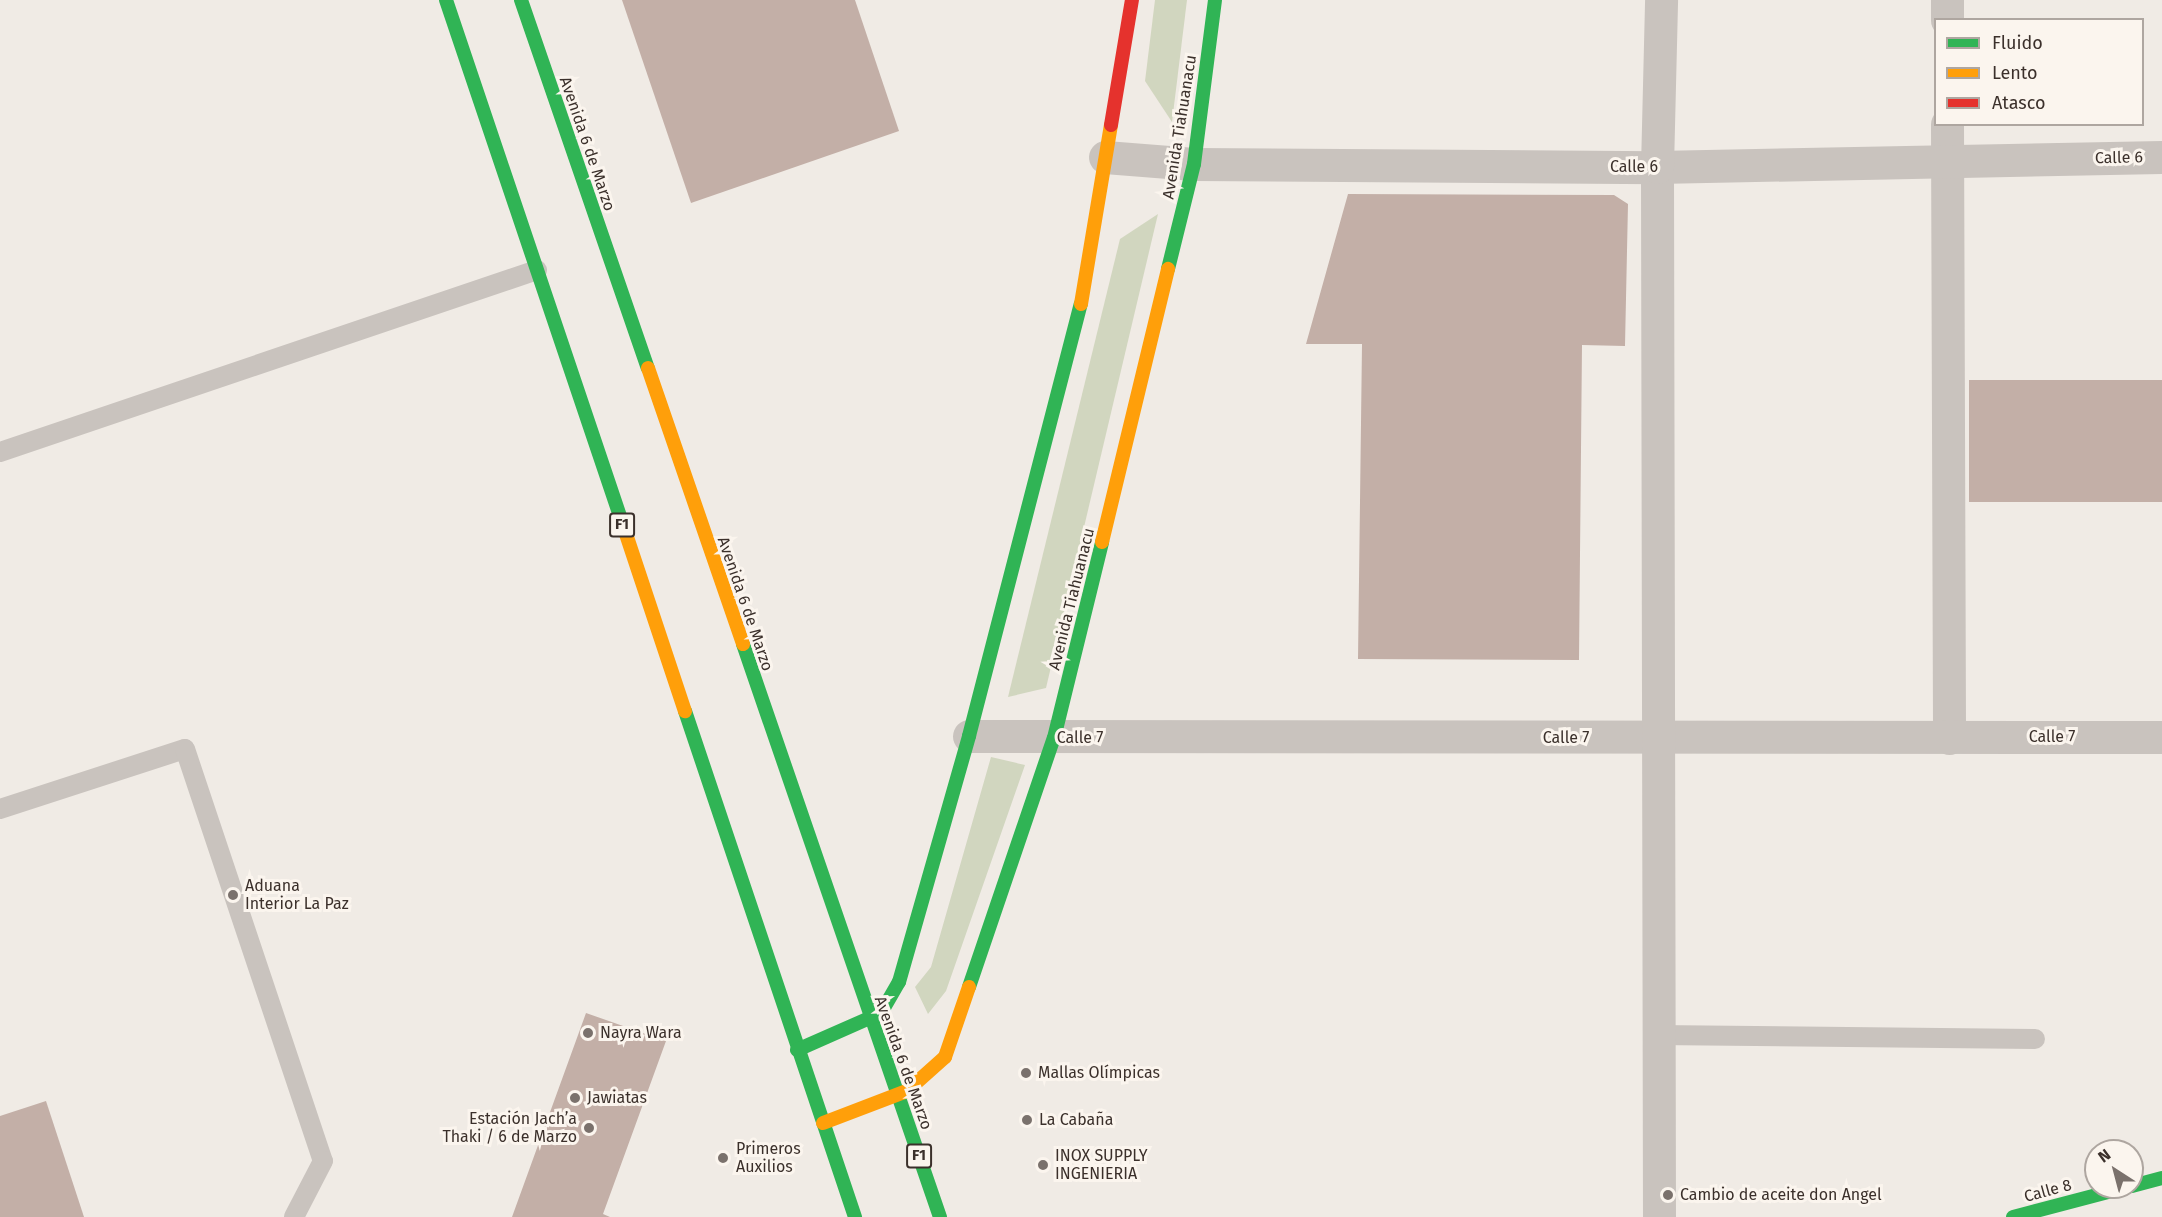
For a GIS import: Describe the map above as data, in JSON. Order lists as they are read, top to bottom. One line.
{"streets":{"main road":["Avenida Tiahuanacu","Avenida 6 de Marzo","F1","Calle 8"],"street":["Calle 6","Calle 7"]},"crossings":[["Avenida Tiahuanacu","Avenida 6 de Marzo"],["Avenida Tiahuanacu","Calle 6"],["Avenida Tiahuanacu","F1"],["Avenida Tiahuanacu","Calle 7"]],"places":["Aduana Interior La Paz","Nayra Wara","Mallas Olímpicas","Jawiatas","La Cabaña","Estación Jach’a Thaki / 6 de Marzo","Primeros Auxilios","INOX SUPPLY INGENIERIA","Cambio de aceite don Angel"],"legend":["Fluido","Lento","Atasco"],"north":"top left"}
